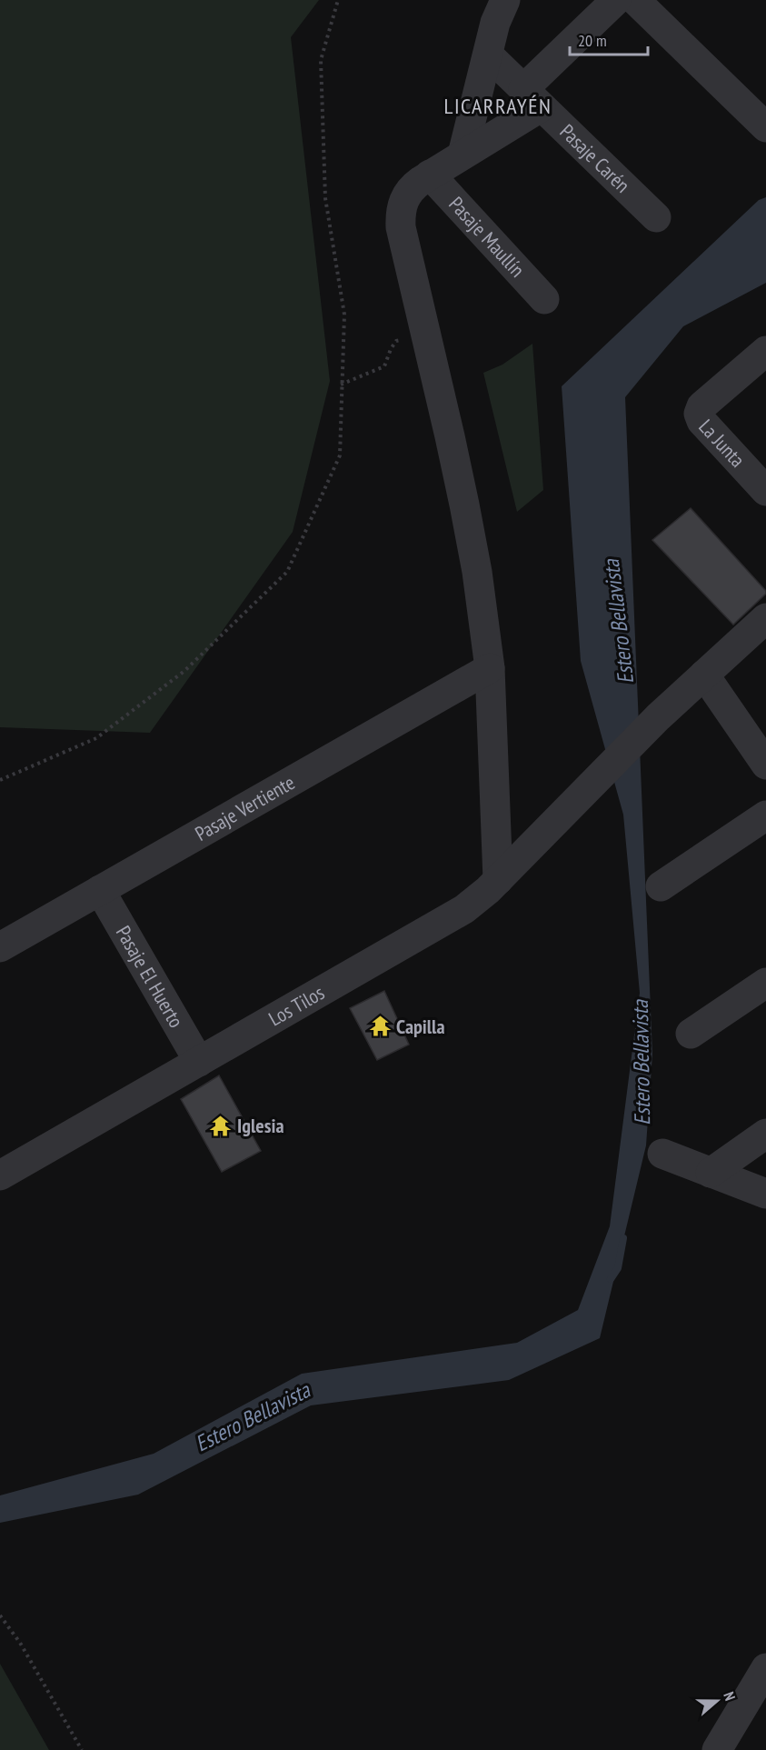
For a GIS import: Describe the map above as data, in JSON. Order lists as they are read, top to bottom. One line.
{"streets":{"street":["Pasaje Carén","Pasaje Maullín","La Junta","Pasaje Vertiente","Pasaje El Huerto","Los Tilos"]},"crossings":[["Pasaje Vertiente","Pasaje El Huerto"],["Pasaje El Huerto","Los Tilos"]],"districts":["LICARRAYÉN"],"water":["Estero Bellavista"],"places":{"temple":["Capilla","Iglesia"]},"scale_bar":"20 m","north":"right"}
